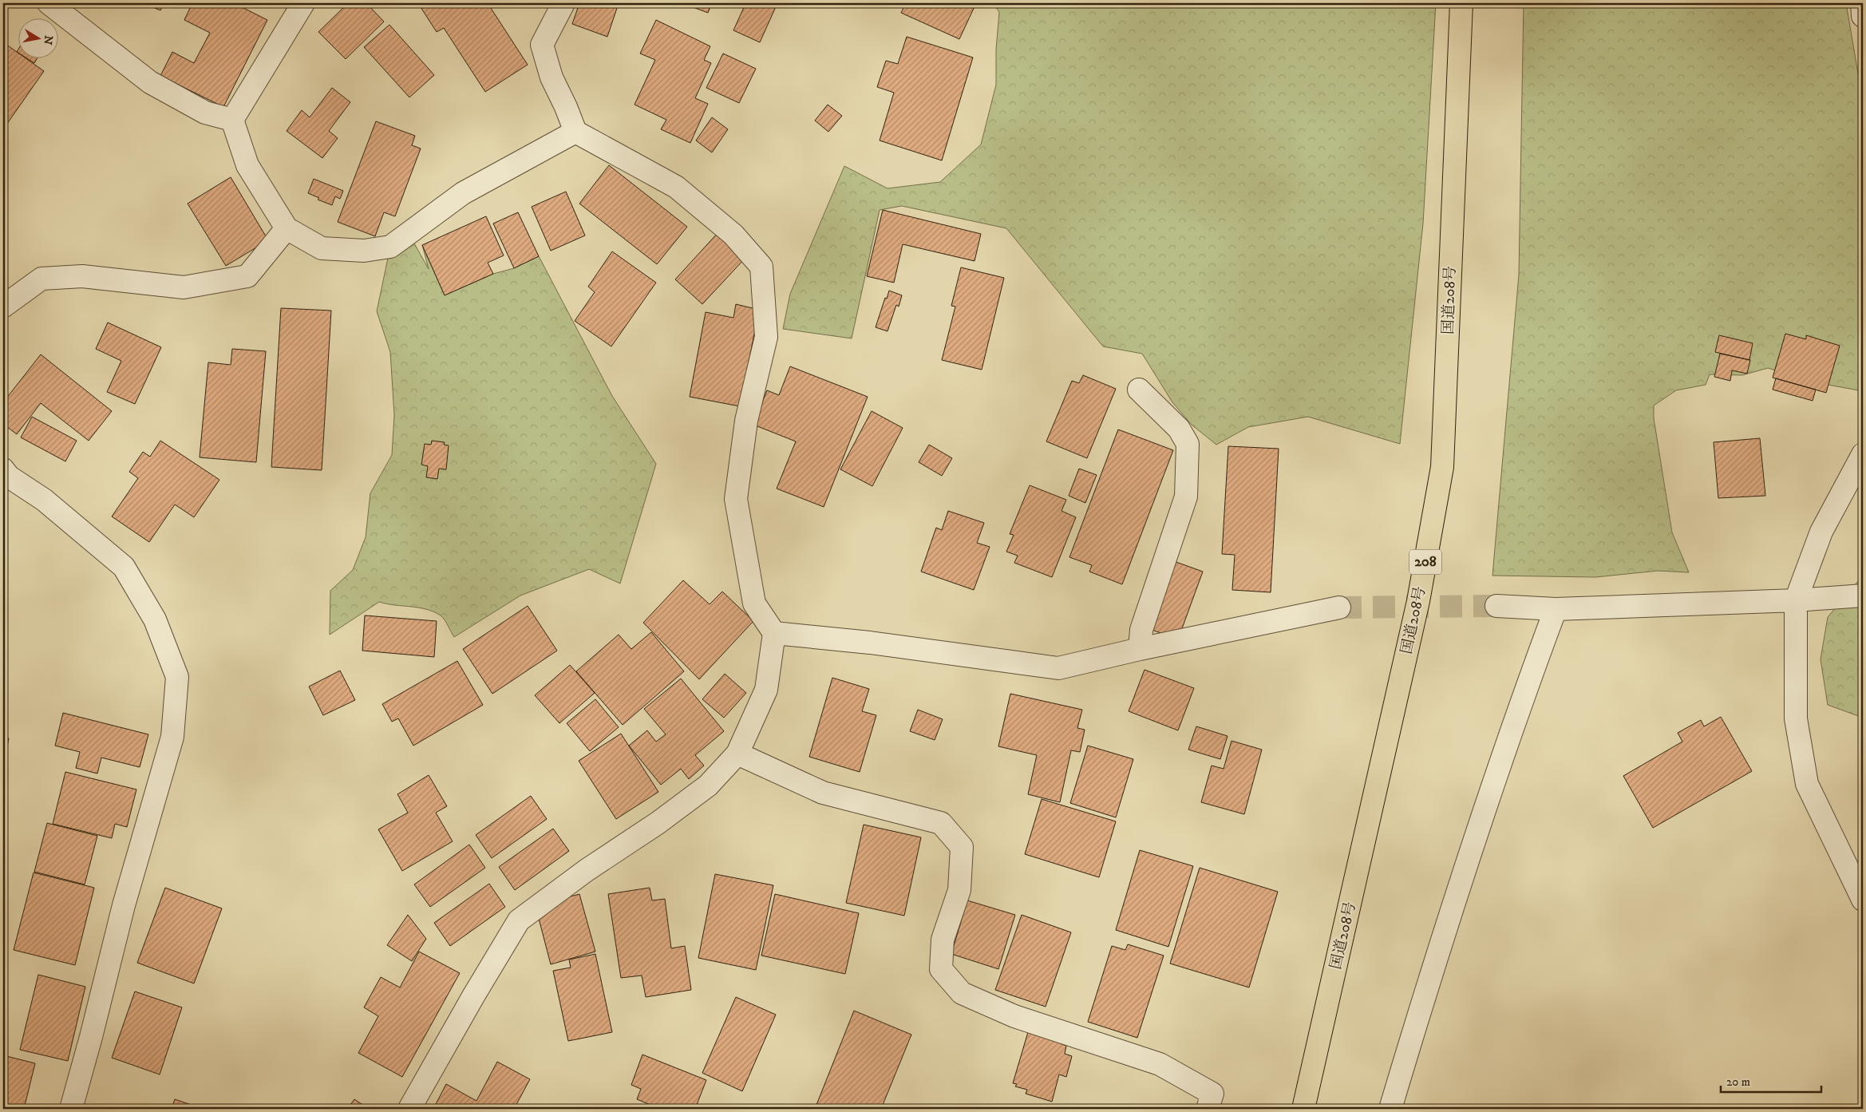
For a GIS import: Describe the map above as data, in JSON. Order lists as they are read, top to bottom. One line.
{"streets":{"highway":["国道208号","208"]},"scale_bar":"20 m","north":"right"}
